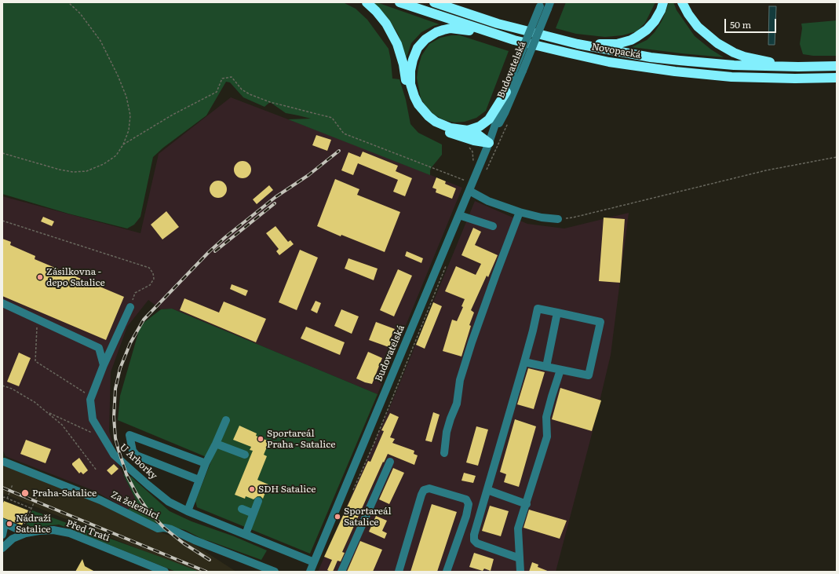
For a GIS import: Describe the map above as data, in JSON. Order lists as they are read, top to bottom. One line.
{"streets":{"highway":["Novopacká"],"street":["Budovatelská","U Arborky","Za železnicí","Před Tratí"]},"crossings":[["Budovatelská","U Arborky"]],"places":["Zásilkovna - depo Satalice","Sportareál Praha - Satalice","SDH Satalice","Praha-Satalice","Sportareál Satalice","Nádraží Satalice"],"scale_bar":"50 m"}
